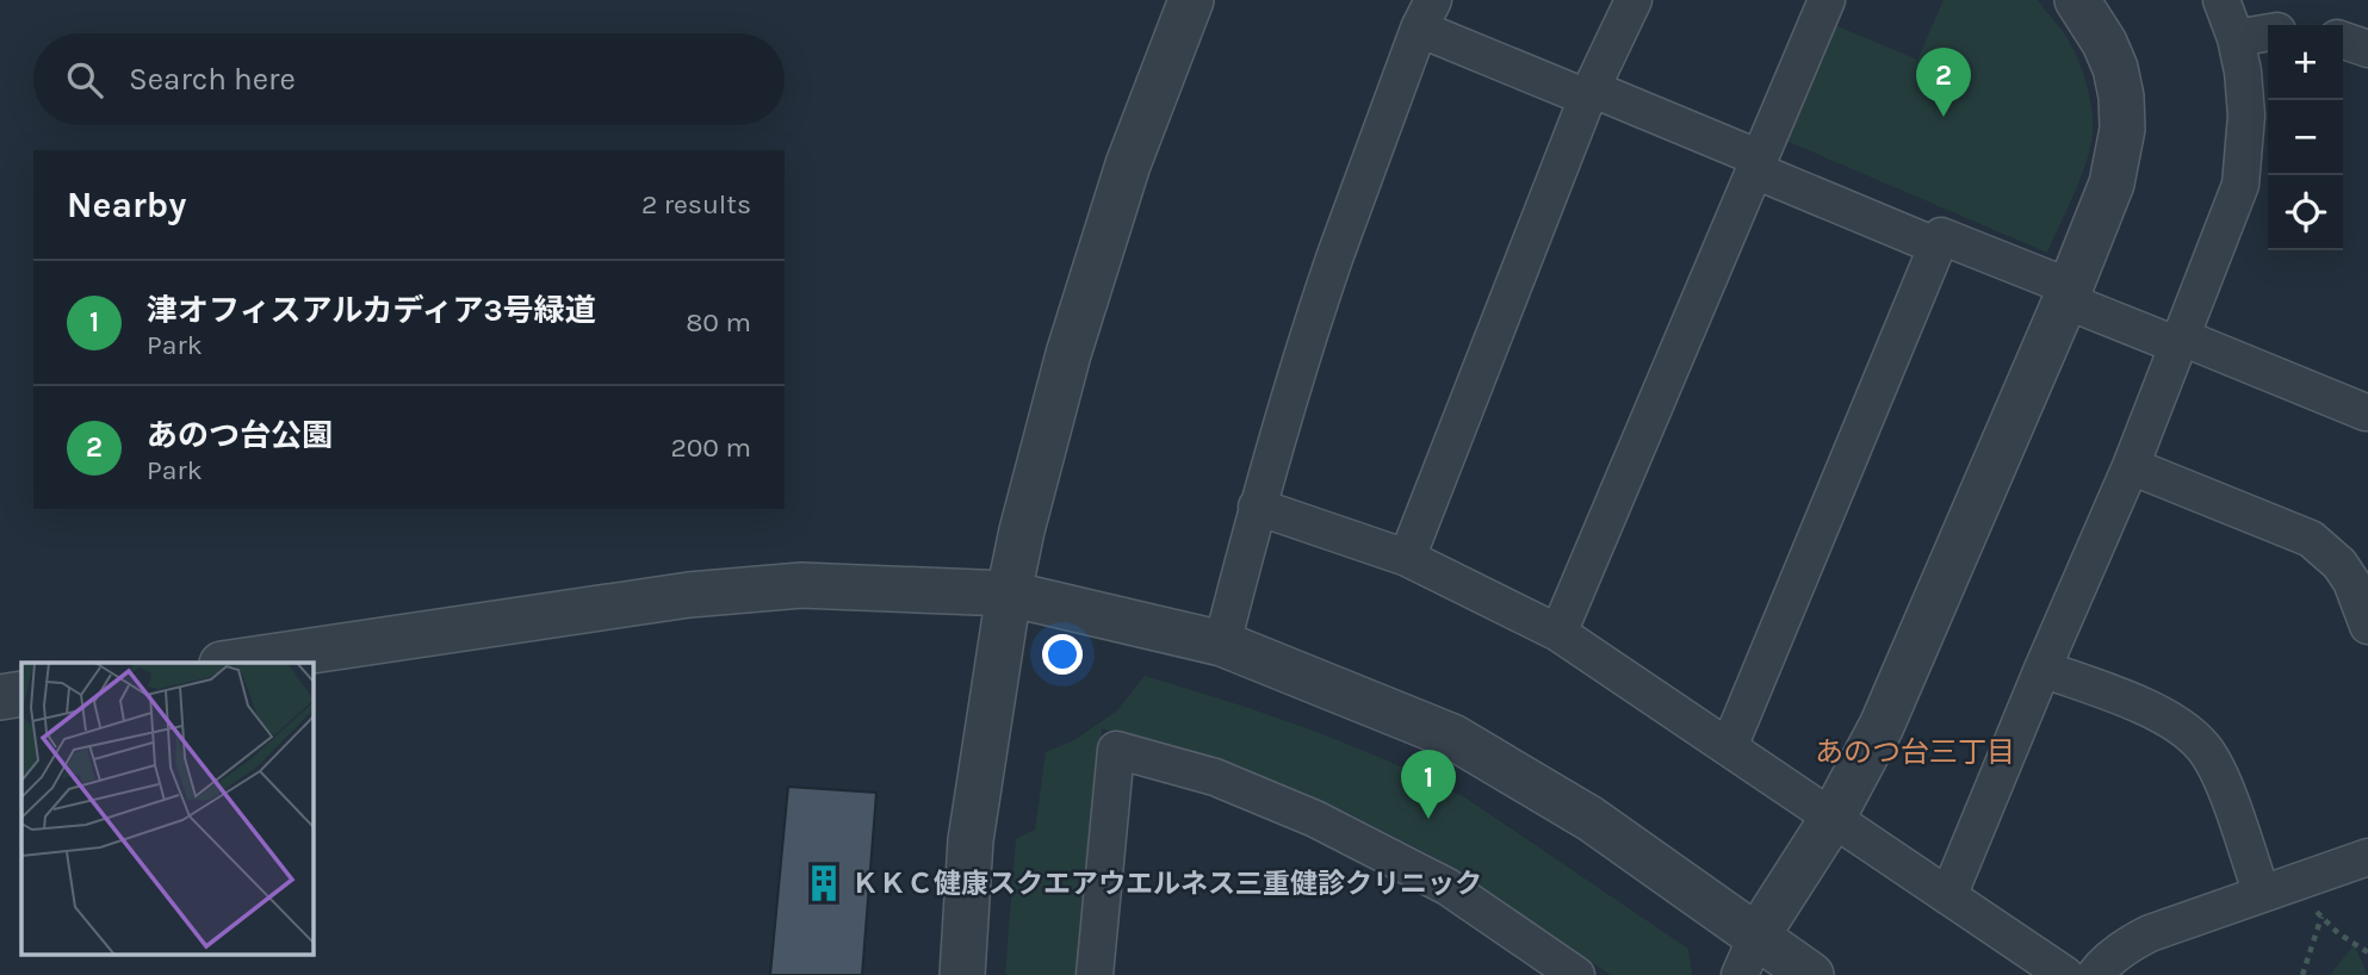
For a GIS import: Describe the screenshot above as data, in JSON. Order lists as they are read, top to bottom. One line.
{"districts":["あのつ台三丁目"],"places":{"building":["ＫＫＣ健康スクエアウエルネス三重健診クリニック"]},"page":{"map_buttons":["+","−"],"search":"Search here","pins":["2","1"],"heading":["Nearby","2 results"],"list":[{"mark":"1","name":"津オフィスアルカディア3号緑道","note":"Park","value":"80 m"},{"mark":"2","name":"あのつ台公園","note":"Park","value":"200 m"}]}}
